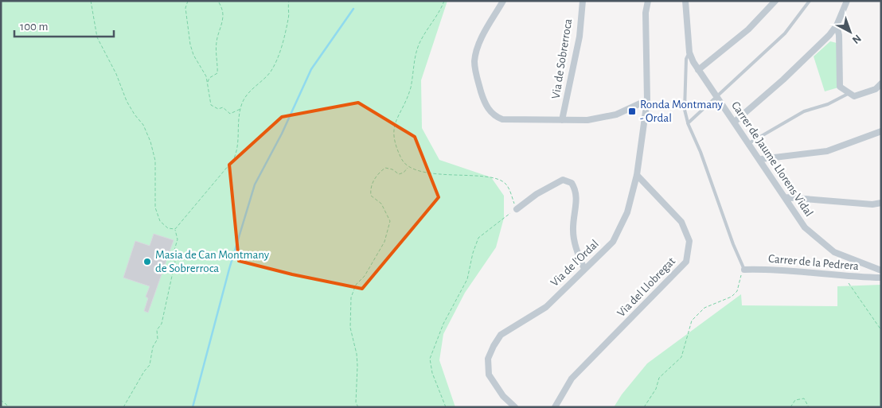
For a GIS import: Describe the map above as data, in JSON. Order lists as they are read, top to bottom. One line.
{"streets":{"street":["Via de Sobrerroca","Carrer de Jaume Llorens Vidal","Carrer de la Pedrera","Via de l'Ordal","Via del Llobregat"]},"crossings":[["Via de l'Ordal","Via del Llobregat"]],"places":{"transit":["Ronda Montmany - Ordal"],"other":["Masia de Can Montmany de Sobrerroca"]},"scale_bar":"100 m","north":"bottom right"}
